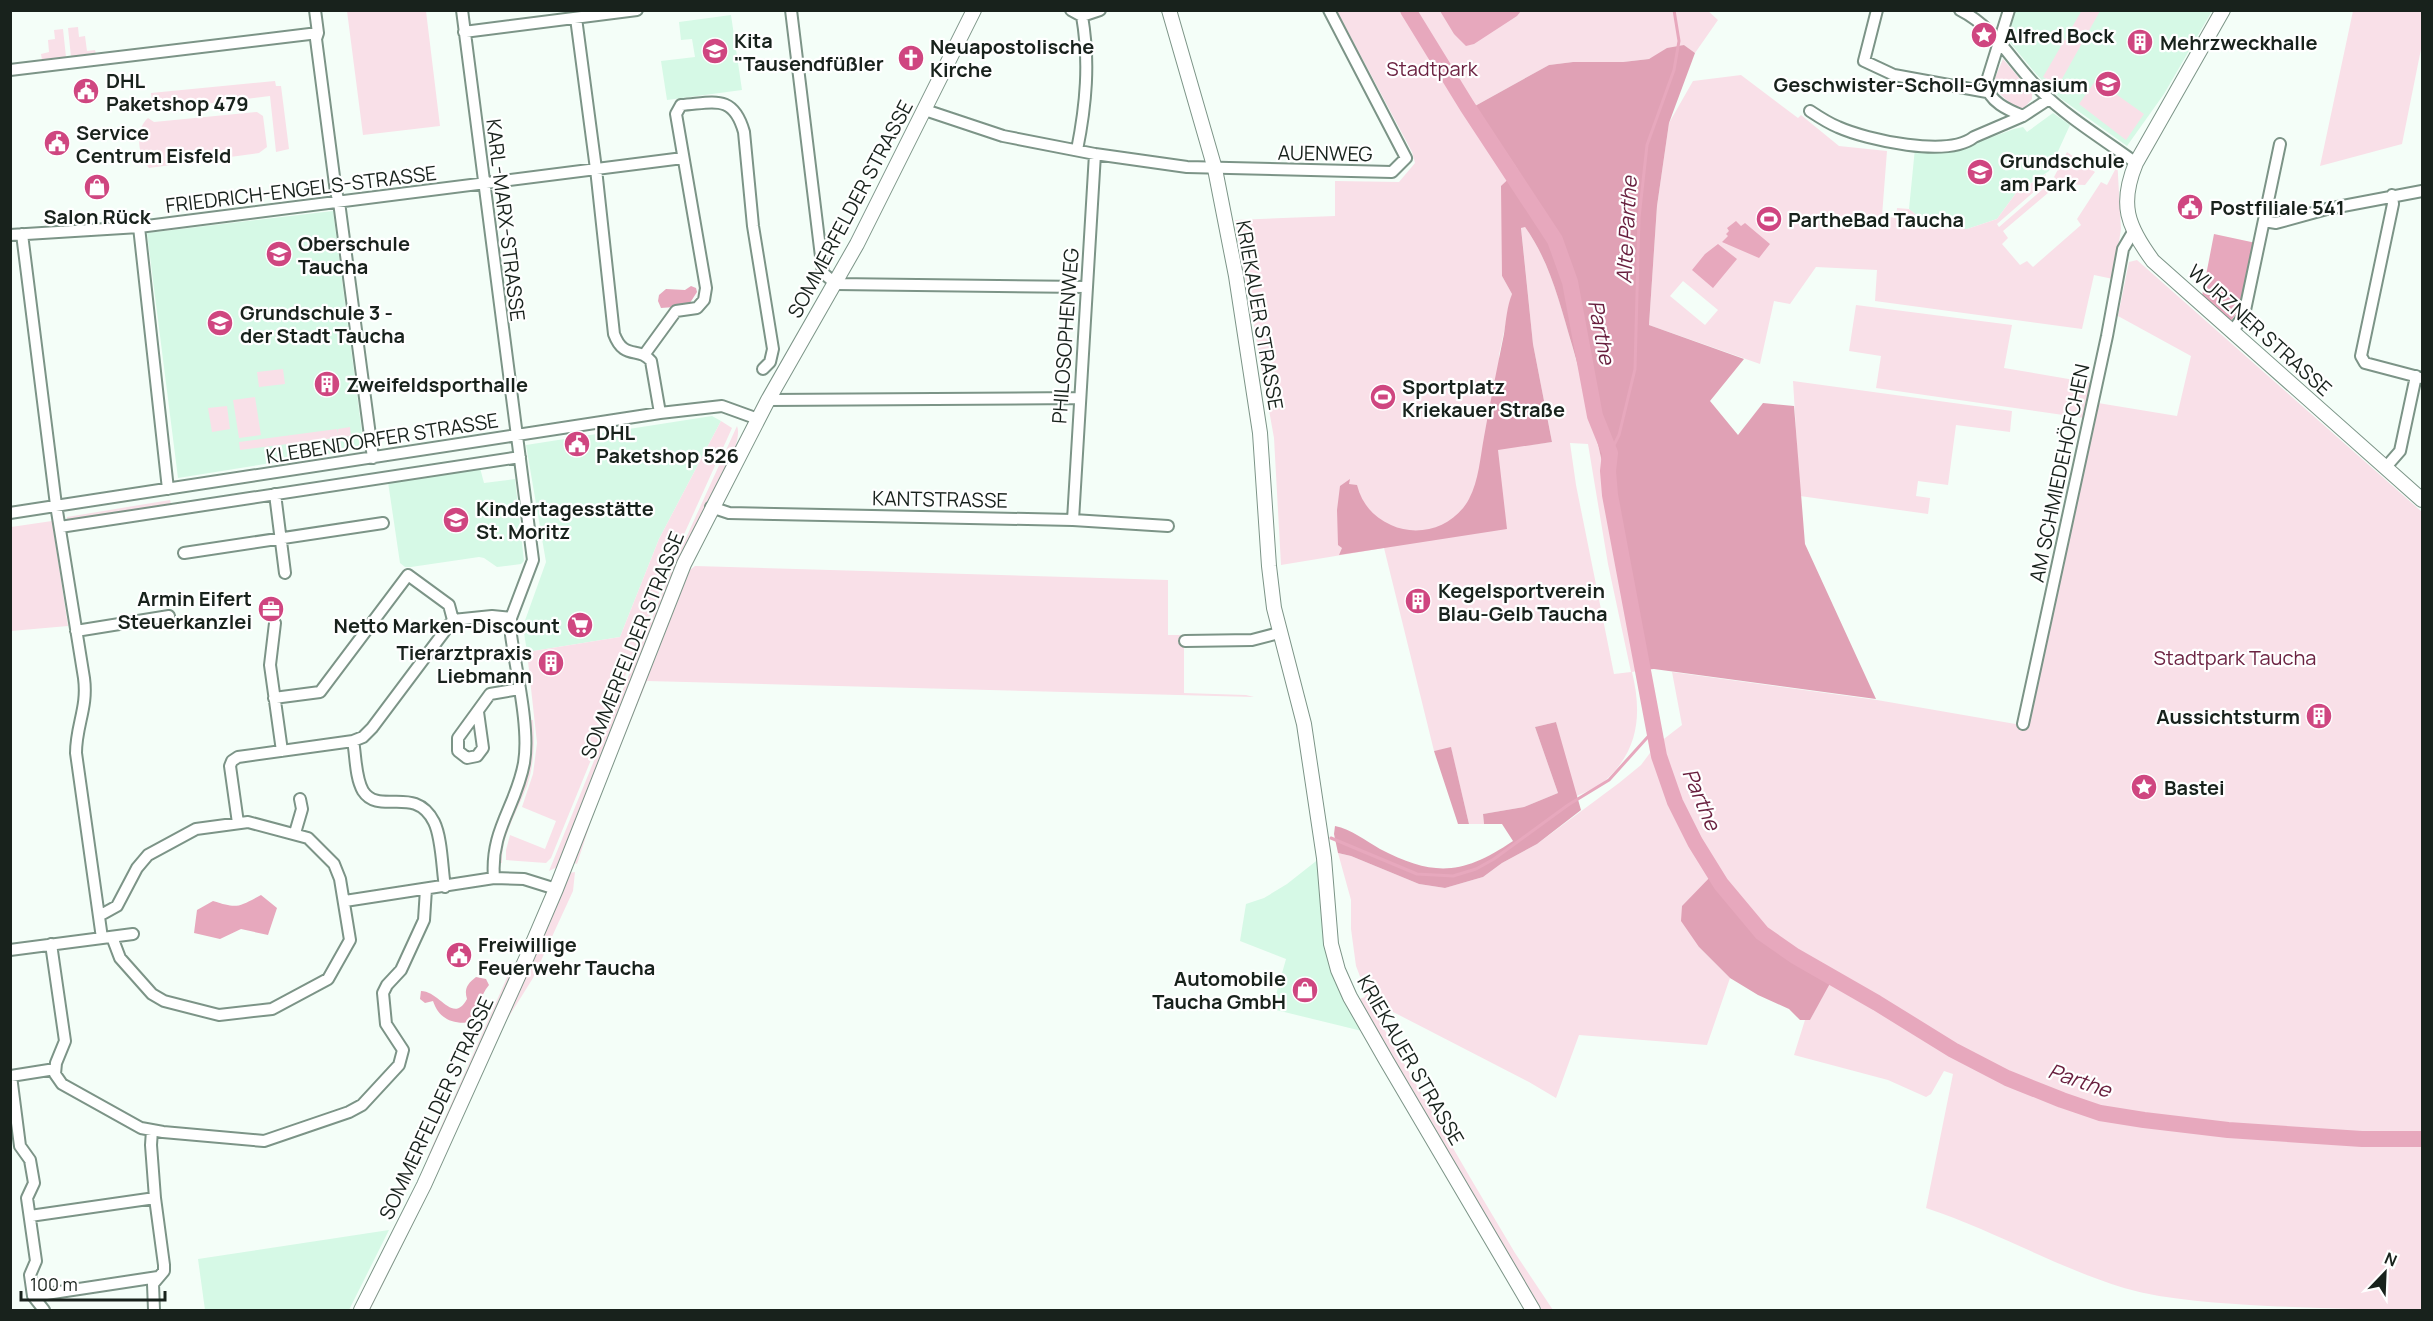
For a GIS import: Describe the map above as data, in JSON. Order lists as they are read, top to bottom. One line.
{"streets":{"street":["AUENWEG","FRIEDRICH-ENGELS-STRASSE","SOMMERFELDER STRASSE","KARL-MARX-STRASSE","KRIEKAUER STRASSE","WURZNER STRASSE","PHILOSOPHENWEG","KLEBENDORFER STRASSE","AM SCHMIEDEHÖFCHEN","KANTSTRASSE"]},"crossings":[["AUENWEG","KRIEKAUER STRASSE"],["FRIEDRICH-ENGELS-STRASSE","KARL-MARX-STRASSE"],["SOMMERFELDER STRASSE","KLEBENDORFER STRASSE"],["SOMMERFELDER STRASSE","KANTSTRASSE"],["KARL-MARX-STRASSE","KLEBENDORFER STRASSE"],["WURZNER STRASSE","AM SCHMIEDEHÖFCHEN"],["PHILOSOPHENWEG","KANTSTRASSE"]],"water":["Alte Parthe","Parthe"],"parks":["Stadtpark","Stadtpark Taucha"],"places":{"place":["Alfred Bock","Bastei"],"building":["Mehrzweckhalle","Zweifeldsporthalle","Kegelsportverein Blau-Gelb Taucha","Tierarztpraxis Liebmann","Aussichtsturm"],"school or university":["Kita \"Tausendfüßler","Geschwister-Scholl-Gymnasium","Grundschule am Park","Oberschule Taucha","Grundschule 3 - der Stadt Taucha","Kindertagesstätte St. Moritz"],"church":["Neuapostolische Kirche"],"public building":["DHL Paketshop 479","Service Centrum Eisfeld","Postfiliale 541","DHL Paketshop 526","Freiwillige Feuerwehr Taucha"],"shop":["Salon Rück","Automobile Taucha GmbH"],"sports":["PartheBad Taucha","Sportplatz Kriekauer Straße"],"office":["Armin Eifert Steuerkanzlei"],"supermarket":["Netto Marken-Discount"]},"scale_bar":"100 m","north":"top right"}
